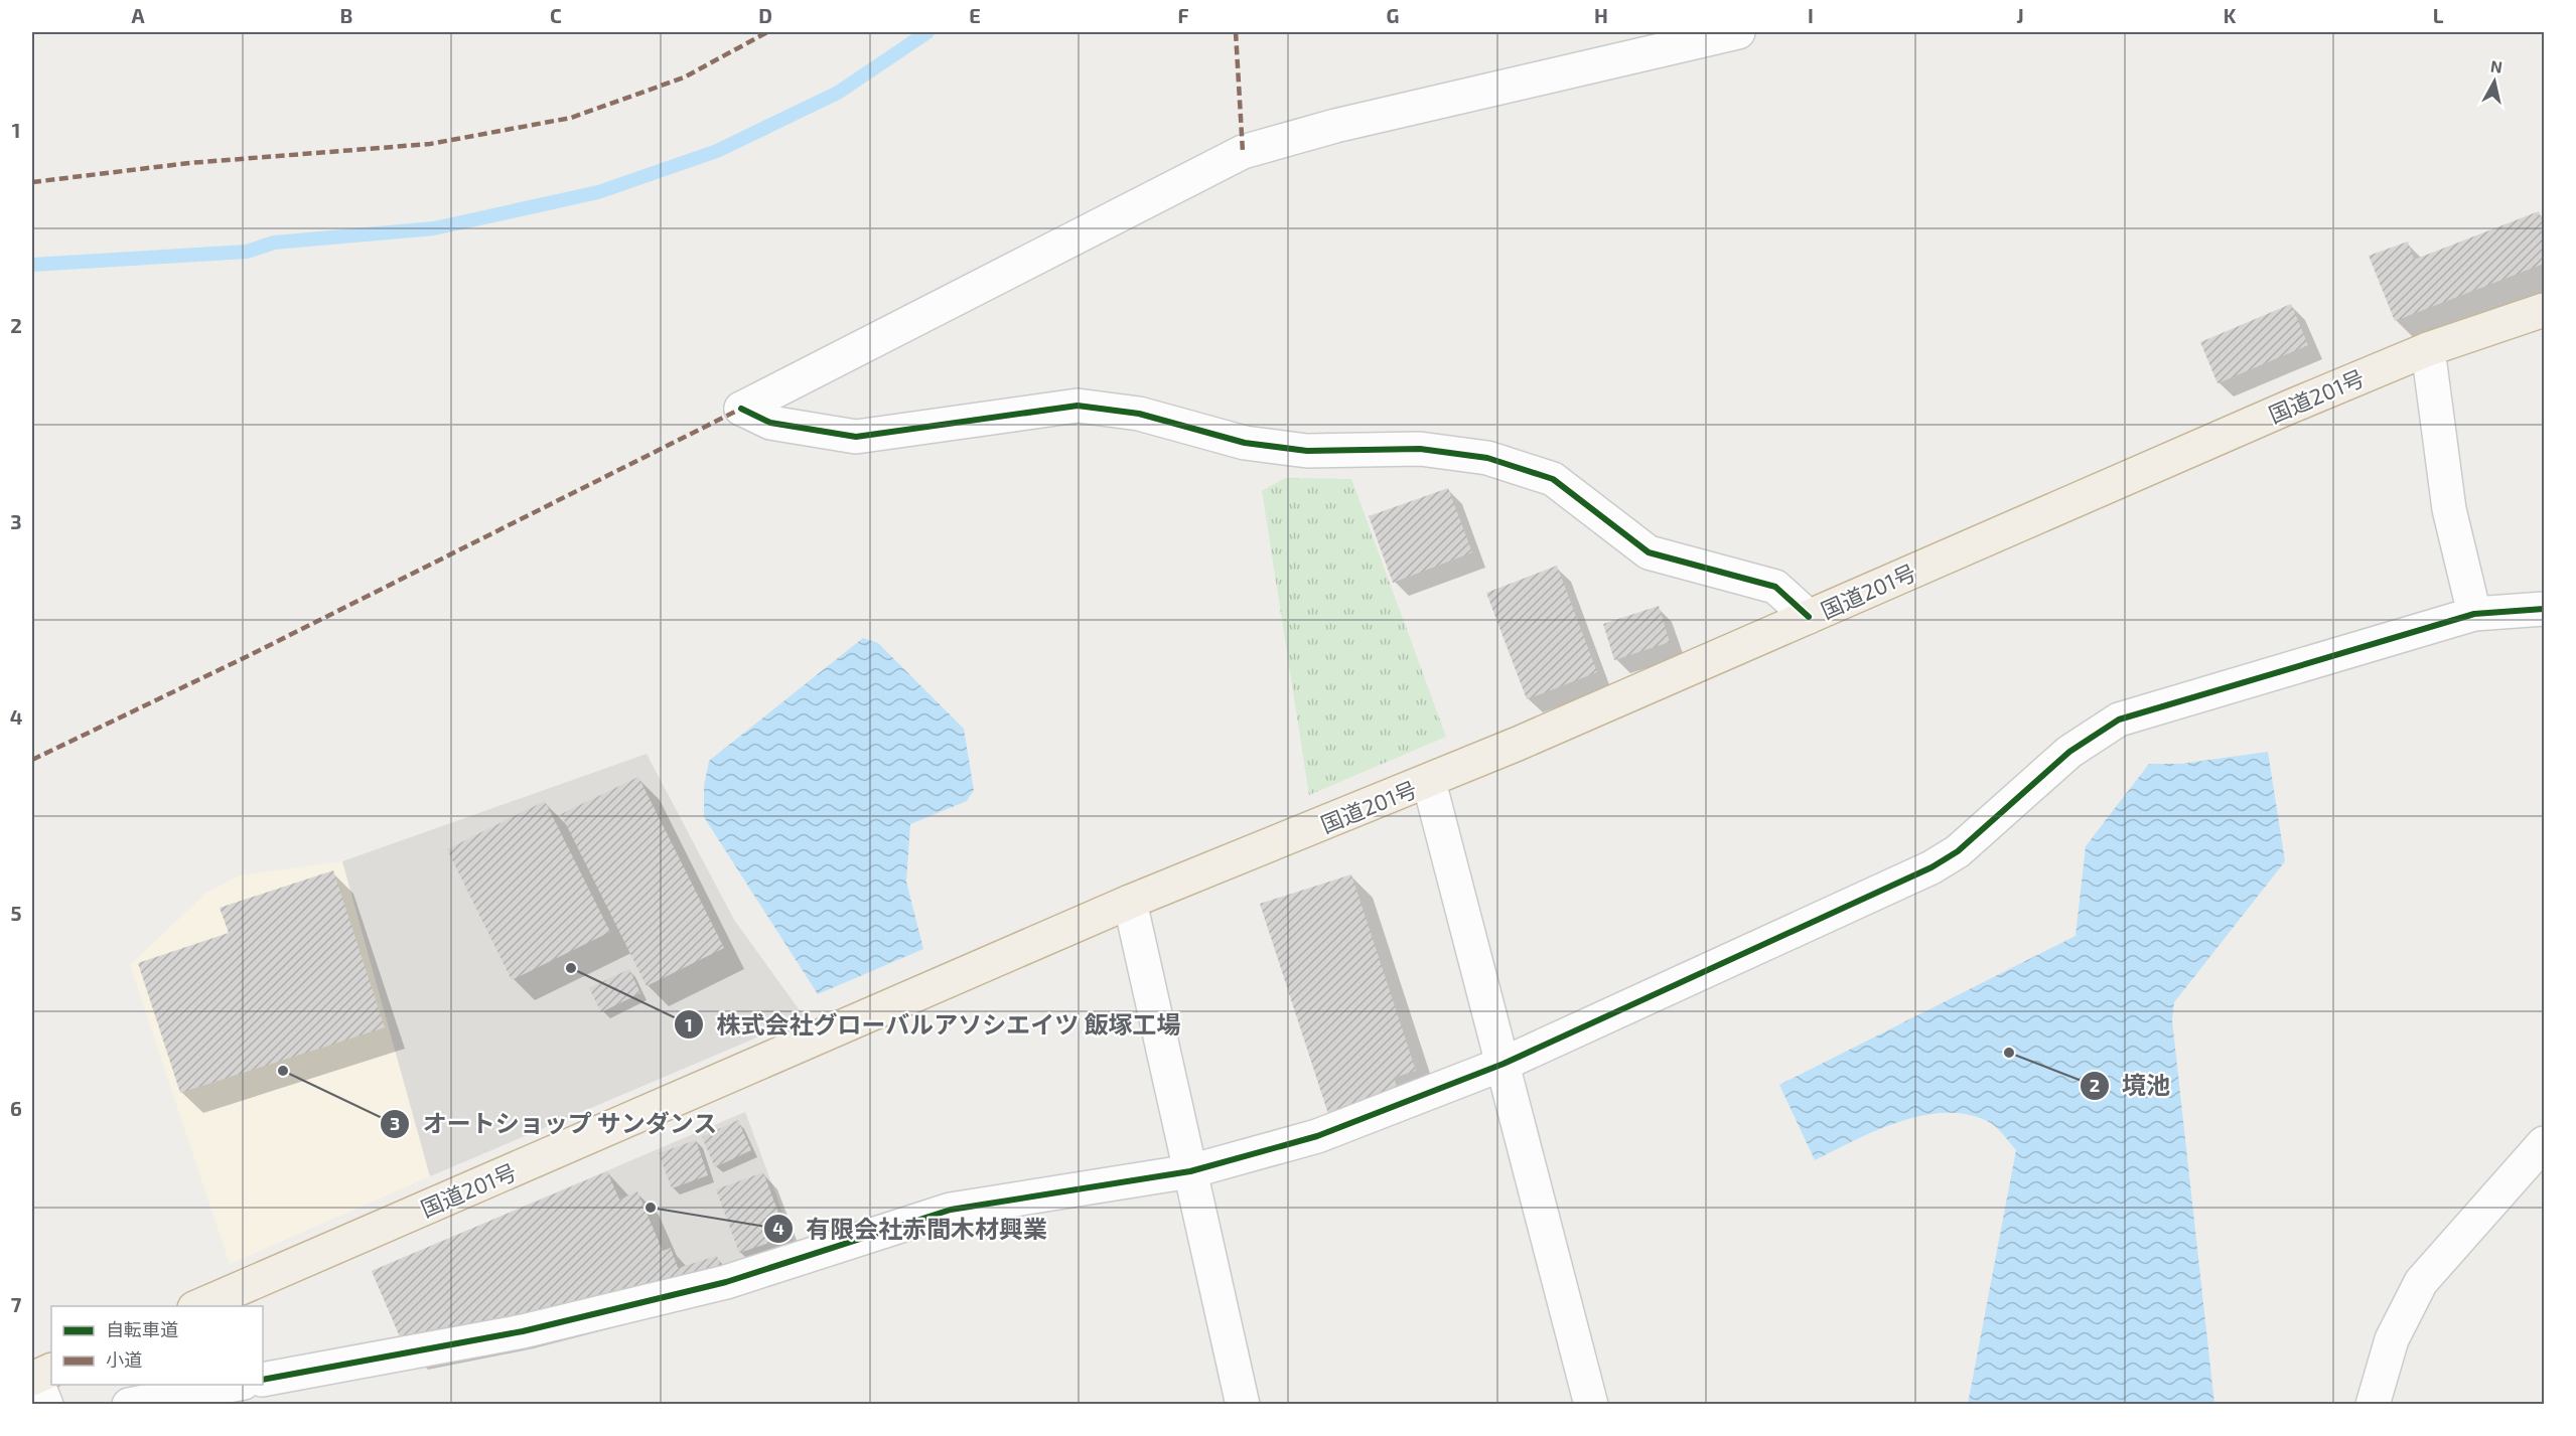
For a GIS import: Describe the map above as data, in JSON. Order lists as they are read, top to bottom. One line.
{"streets":{"highway":["国道201号"]},"places":["株式会社グローバルアソシエイツ 飯塚工場","境池","オートショップ サンダンス","有限会社赤間木材興業"],"legend":["自転車道","小道"],"north":"top","grid":{"columns":["A","B","C","D","E","F","G","H","I","J","K","L"],"rows":["1","2","3","4","5","6","7"]}}
